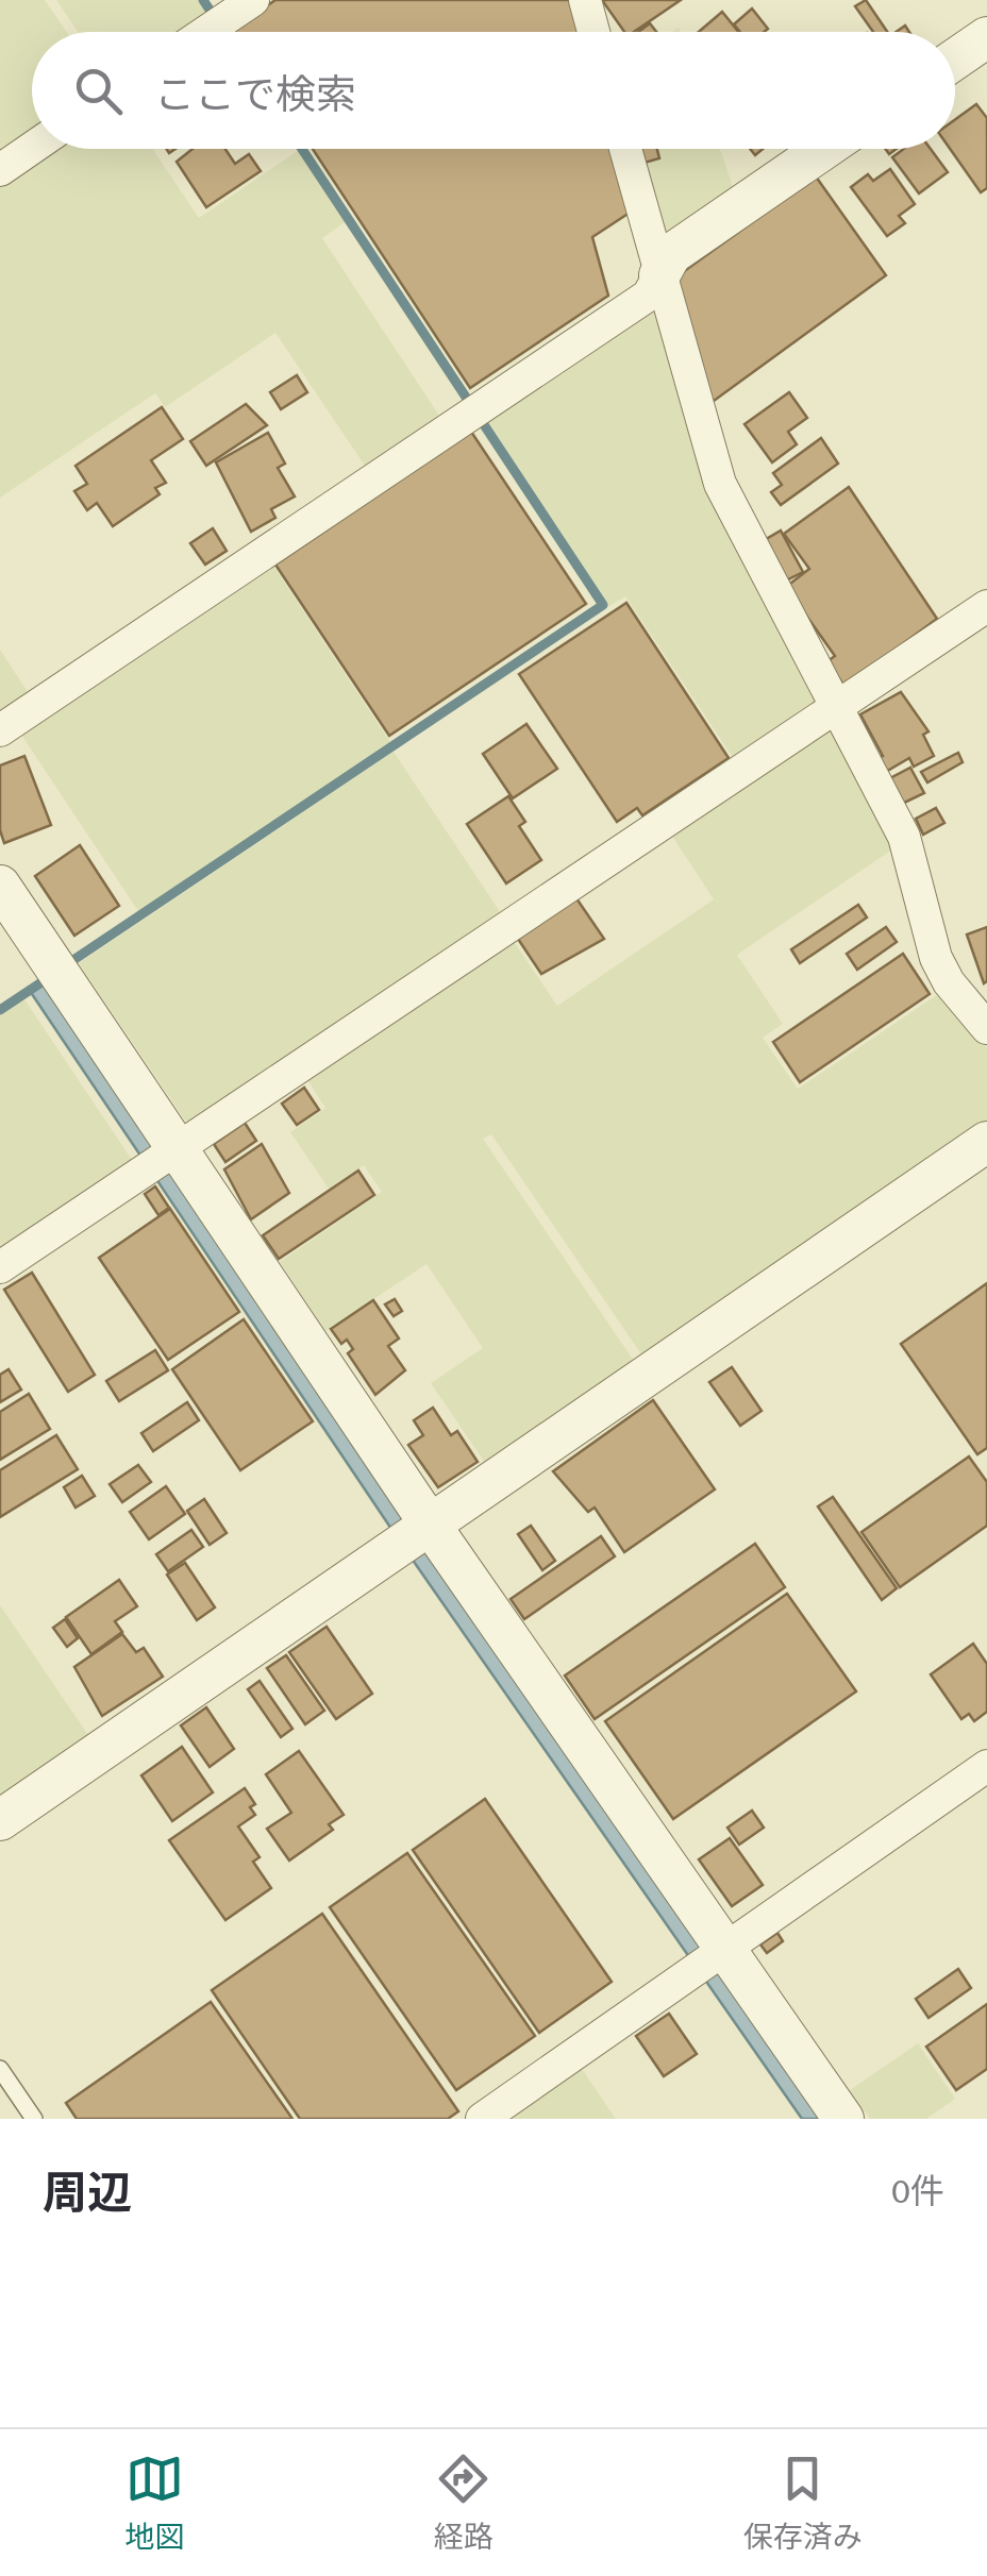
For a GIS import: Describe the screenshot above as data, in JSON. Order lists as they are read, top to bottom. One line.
{"page":{"search":"ここで検索","heading":["周辺","0件"],"nav":["地図","経路","保存済み"]}}
